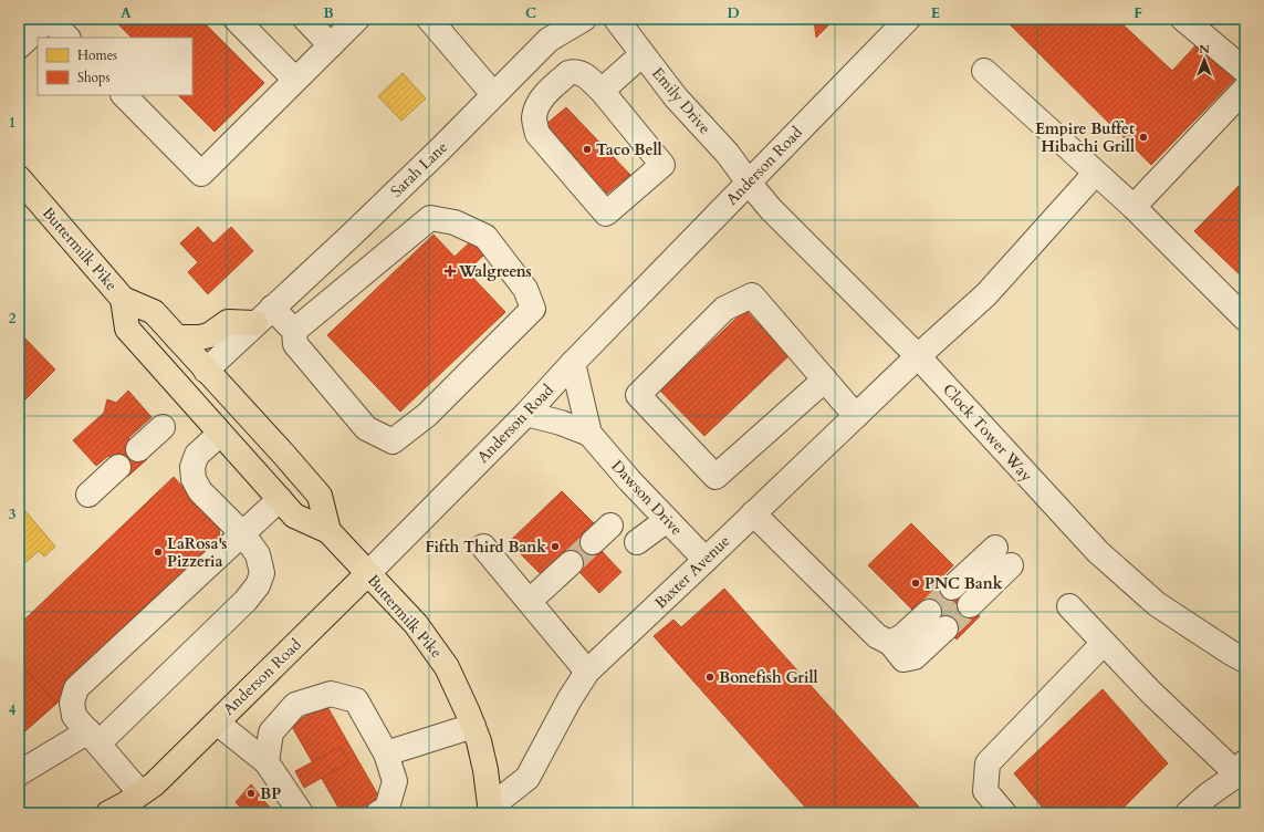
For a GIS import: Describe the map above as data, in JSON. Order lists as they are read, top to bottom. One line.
{"streets":{"main road":["Anderson Road","Buttermilk Pike"],"street":["Emily Drive","Sarah Lane","Clock Tower Way","Dawson Drive","Baxter Avenue"]},"crossings":[["Emily Drive","Anderson Road"],["Emily Drive","Clock Tower Way"],["Anderson Road","Buttermilk Pike"],["Anderson Road","Clock Tower Way"],["Anderson Road","Dawson Drive"],["Sarah Lane","Buttermilk Pike"],["Buttermilk Pike","Baxter Avenue"],["Clock Tower Way","Baxter Avenue"],["Dawson Drive","Baxter Avenue"]],"places":{"other":["Empire Buffet Hibachi Grill","Taco Bell","Fifth Third Bank","LaRosa's Pizzeria","PNC Bank","Bonefish Grill","BP"],"health":["Walgreens"]},"legend":["Homes","Shops"],"north":"top","grid":{"columns":["A","B","C","D","E","F"],"rows":["1","2","3","4"]}}
